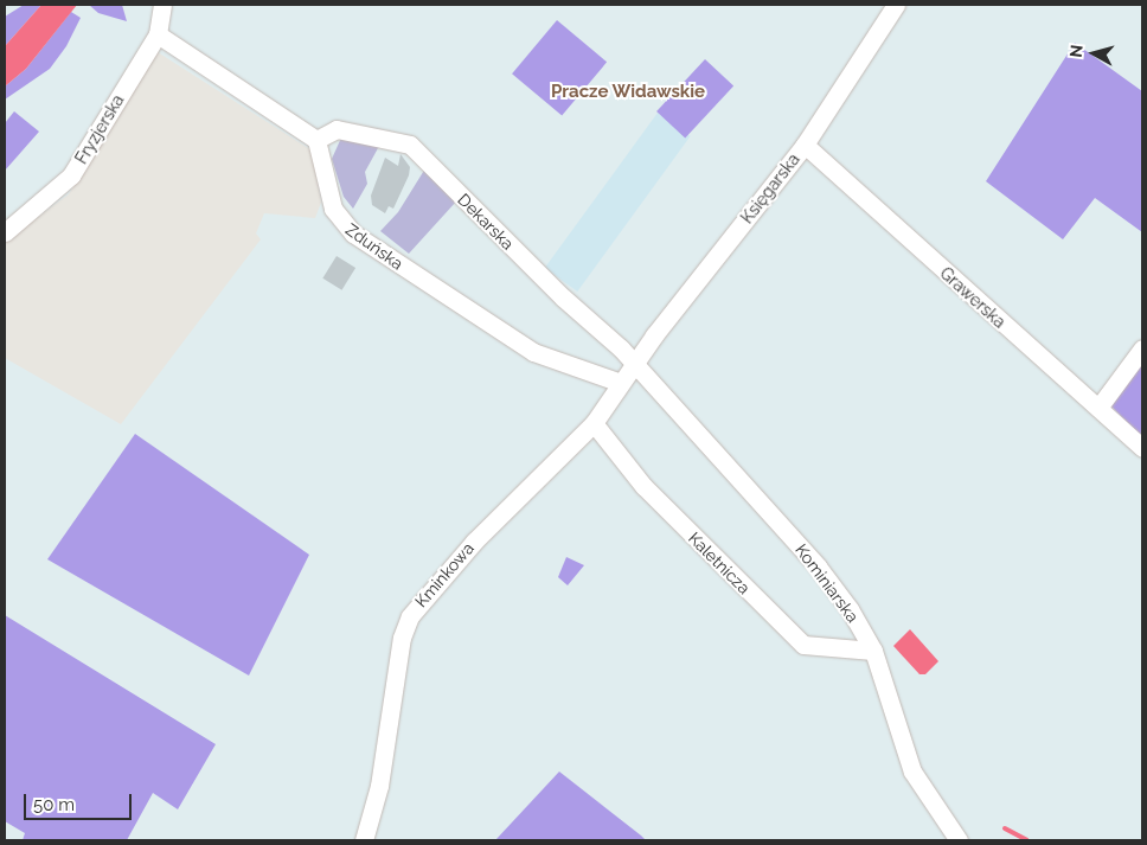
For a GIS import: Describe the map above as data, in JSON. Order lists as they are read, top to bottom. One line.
{"streets":{"street":["Fryzjerska","Księgarska","Dekarska","Zduńska","Grawerska","Kaletnicza","Kminkowa","Kominiarska"]},"crossings":[["Księgarska","Dekarska"],["Księgarska","Grawerska"],["Księgarska","Kminkowa"],["Księgarska","Kominiarska"],["Dekarska","Zduńska"],["Dekarska","Kminkowa"],["Dekarska","Kominiarska"],["Zduńska","Kminkowa"],["Kaletnicza","Kminkowa"],["Kaletnicza","Kominiarska"],["Kminkowa","Kominiarska"]],"districts":["Pracze Widawskie"],"scale_bar":"50 m","north":"left"}
